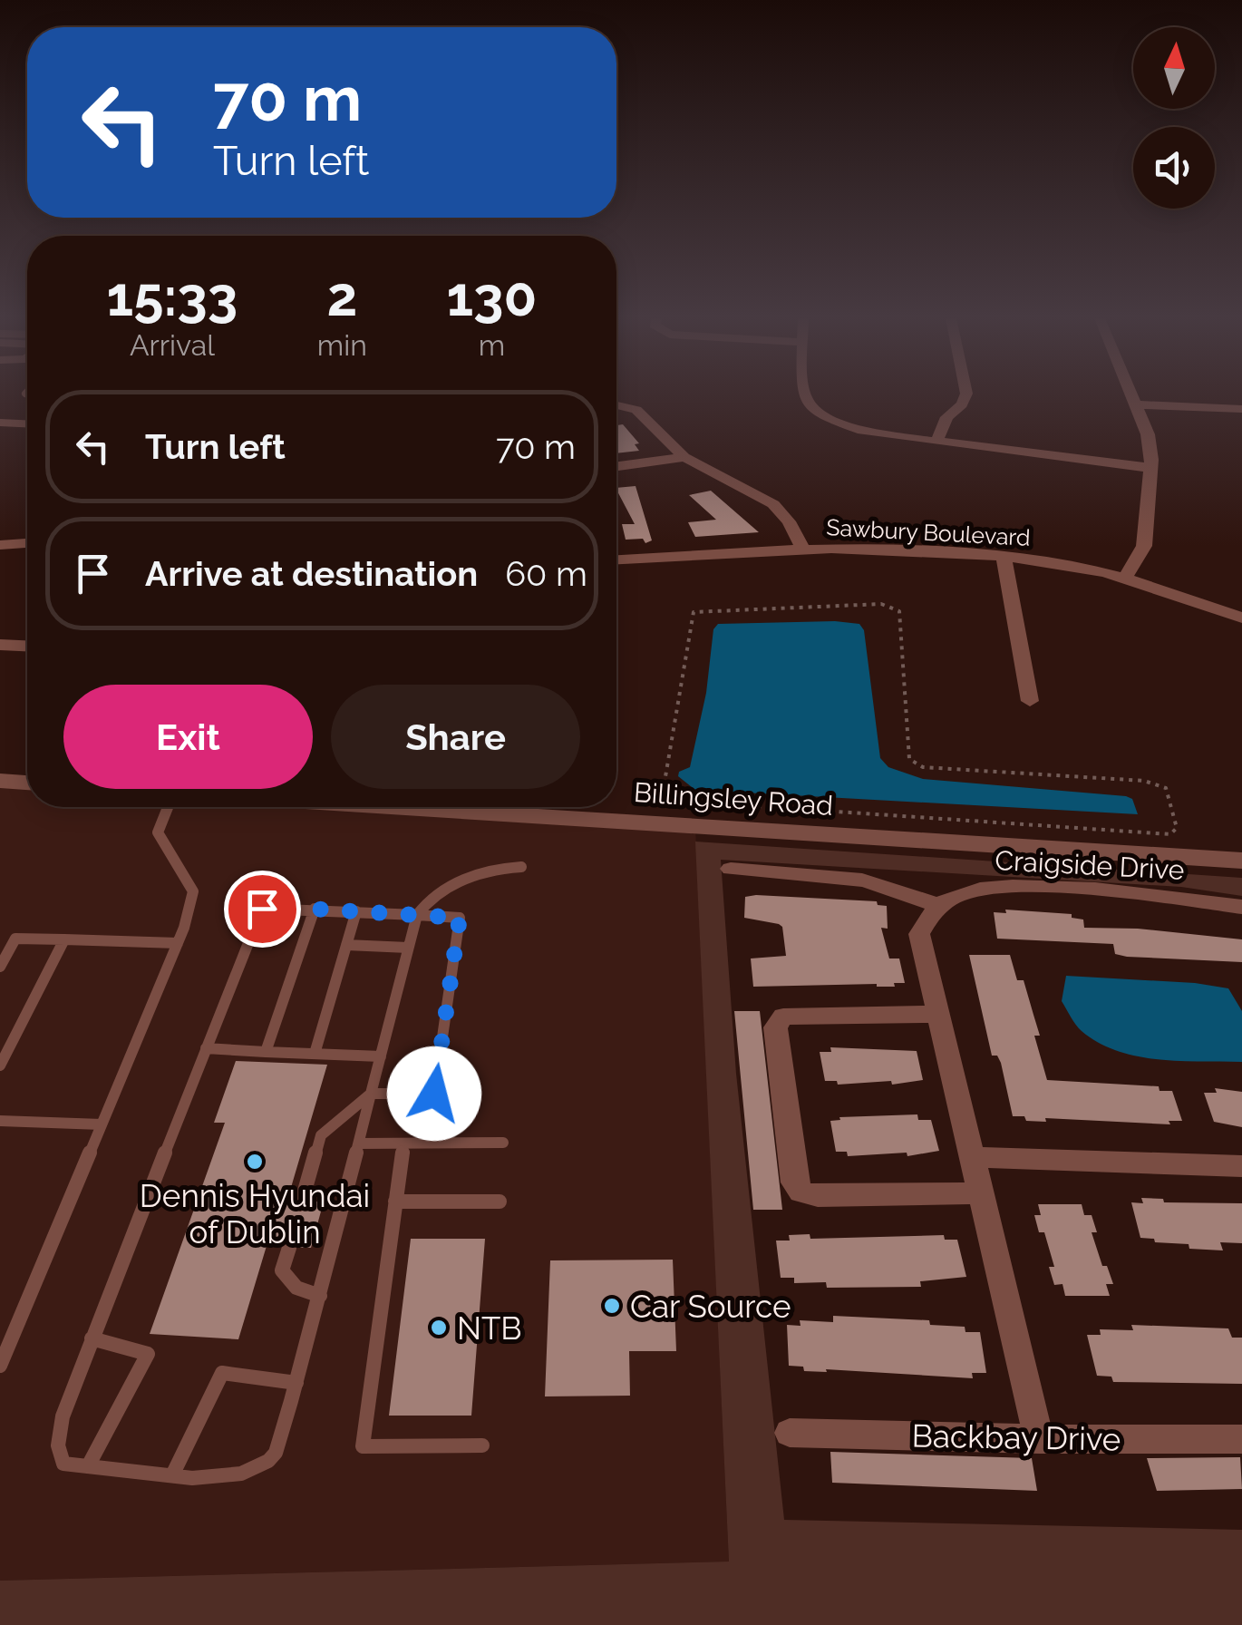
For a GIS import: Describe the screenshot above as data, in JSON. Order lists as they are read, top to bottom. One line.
{"streets":{"street":["Sawbury Boulevard","Billingsley Road","Craigside Drive","Backbay Drive"]},"places":["Dennis Hyundai of Dublin","Car Source","NTB"],"north":"top","page":{"turn":["70 m","Turn left"],"eta":["15:33","Arrival","2","min","130","m"],"list":[{"name":"Turn left","value":"70 m"},{"name":"Arrive at destination","value":"60 m"}],"buttons":["Exit","Share"]}}
